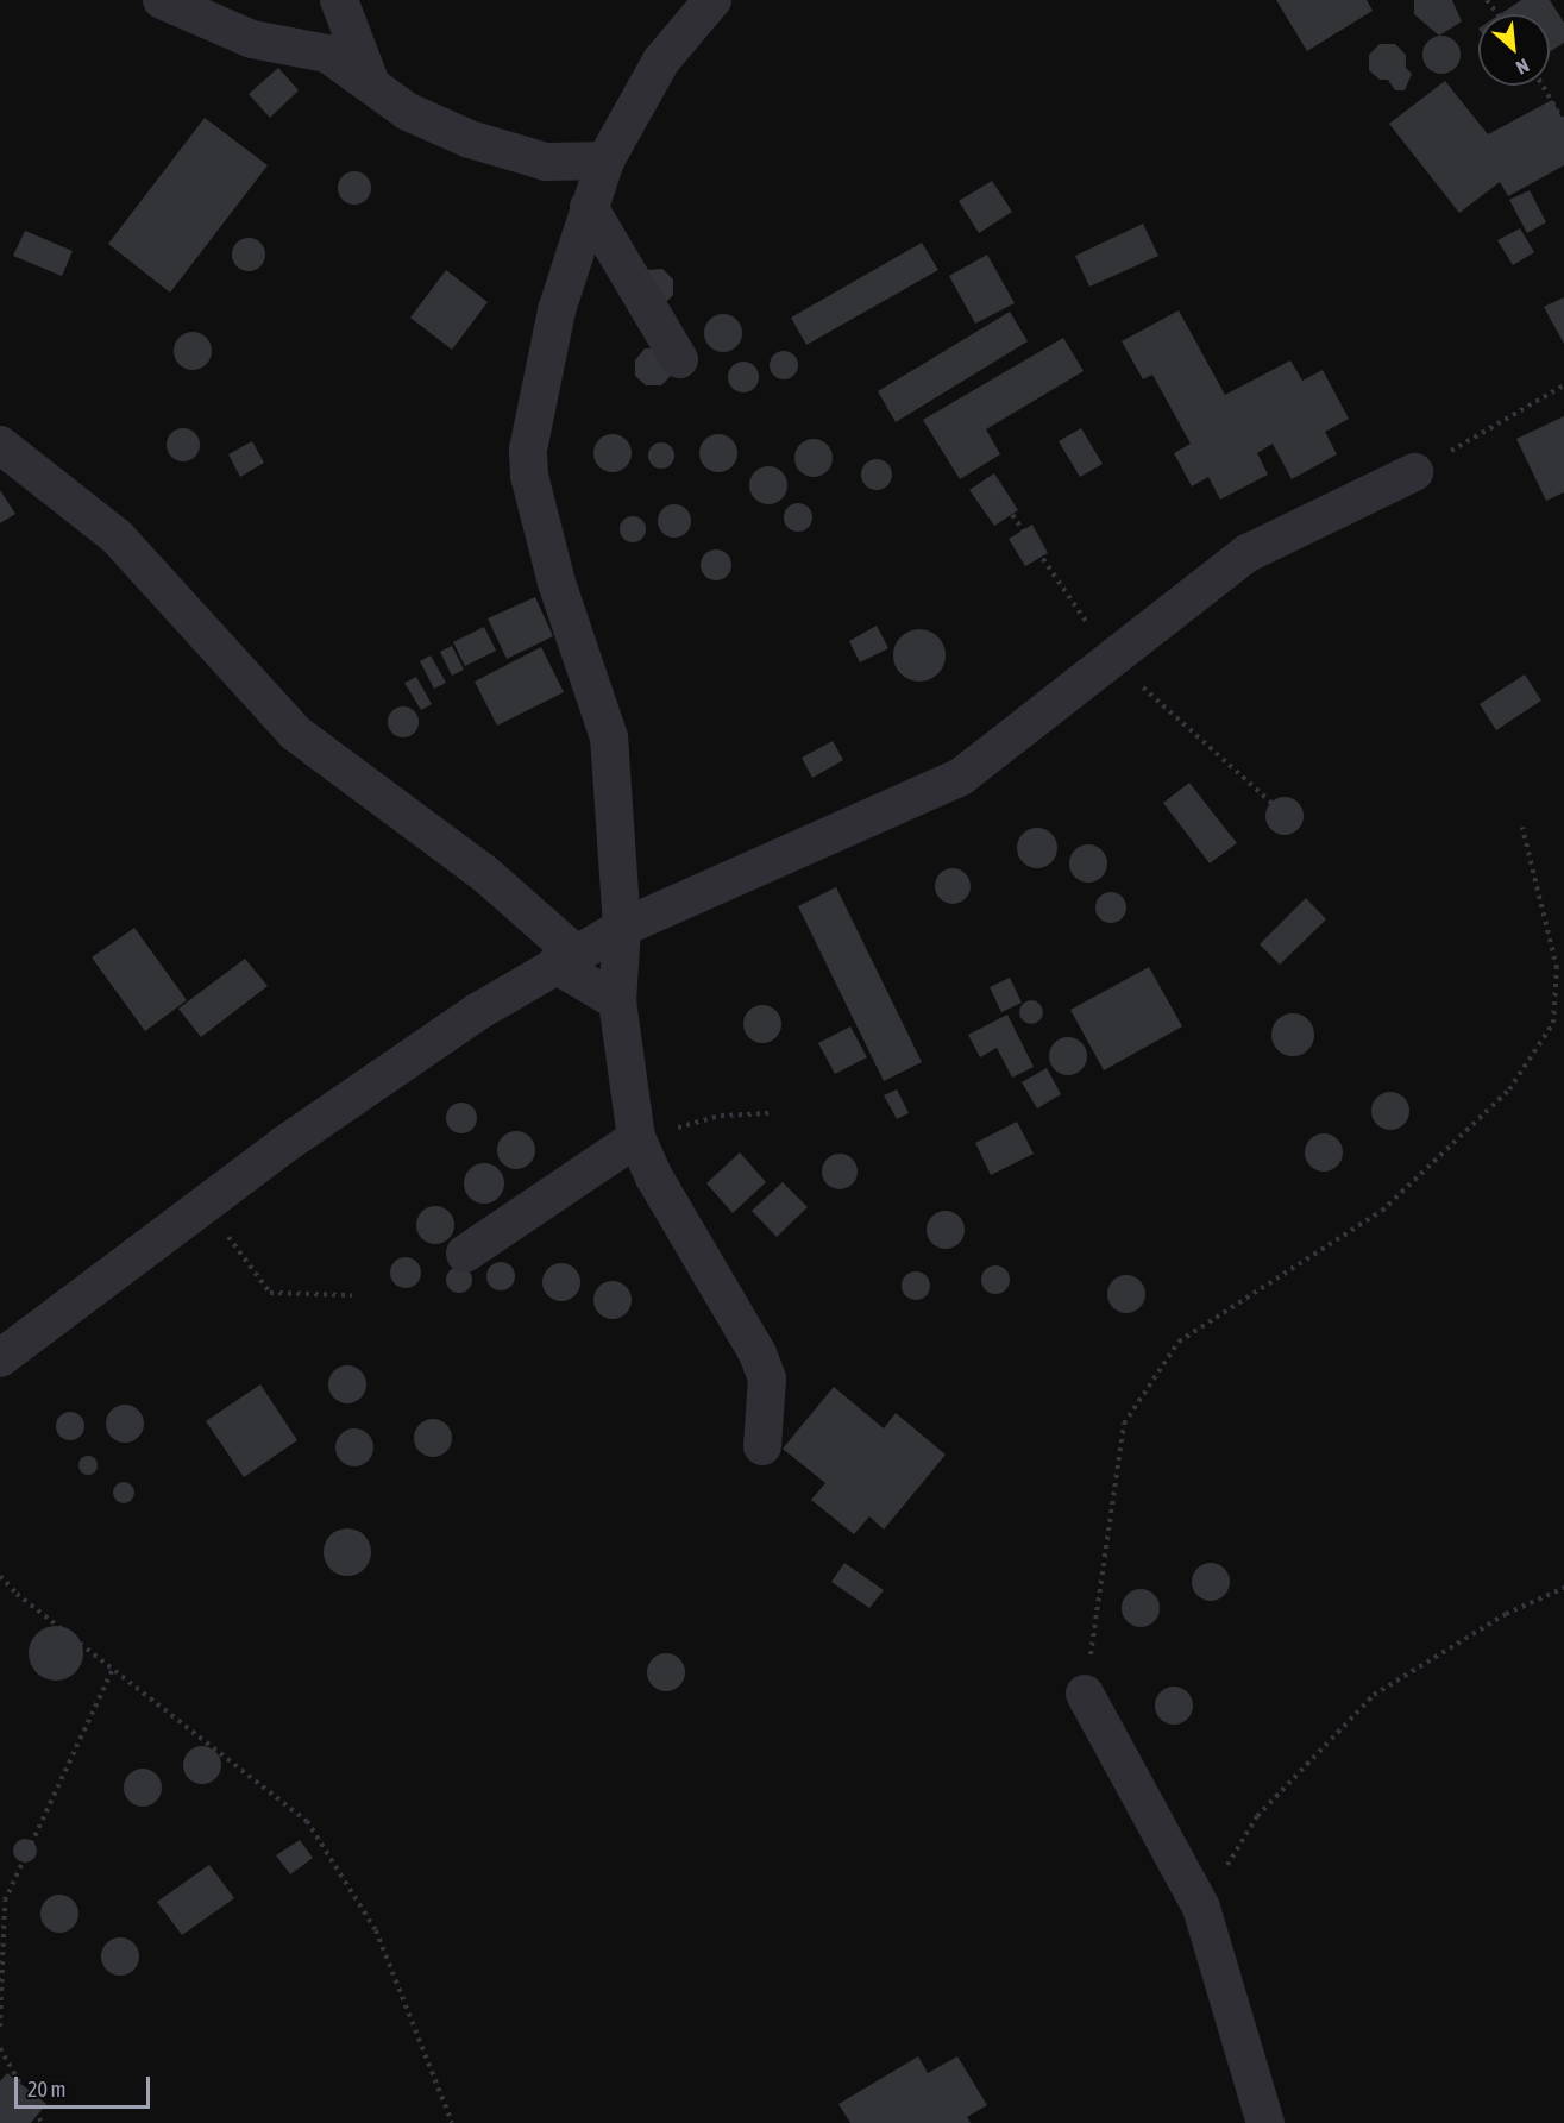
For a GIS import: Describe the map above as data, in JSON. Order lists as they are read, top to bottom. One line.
{"scale_bar":"20 m","north":"bottom right"}
